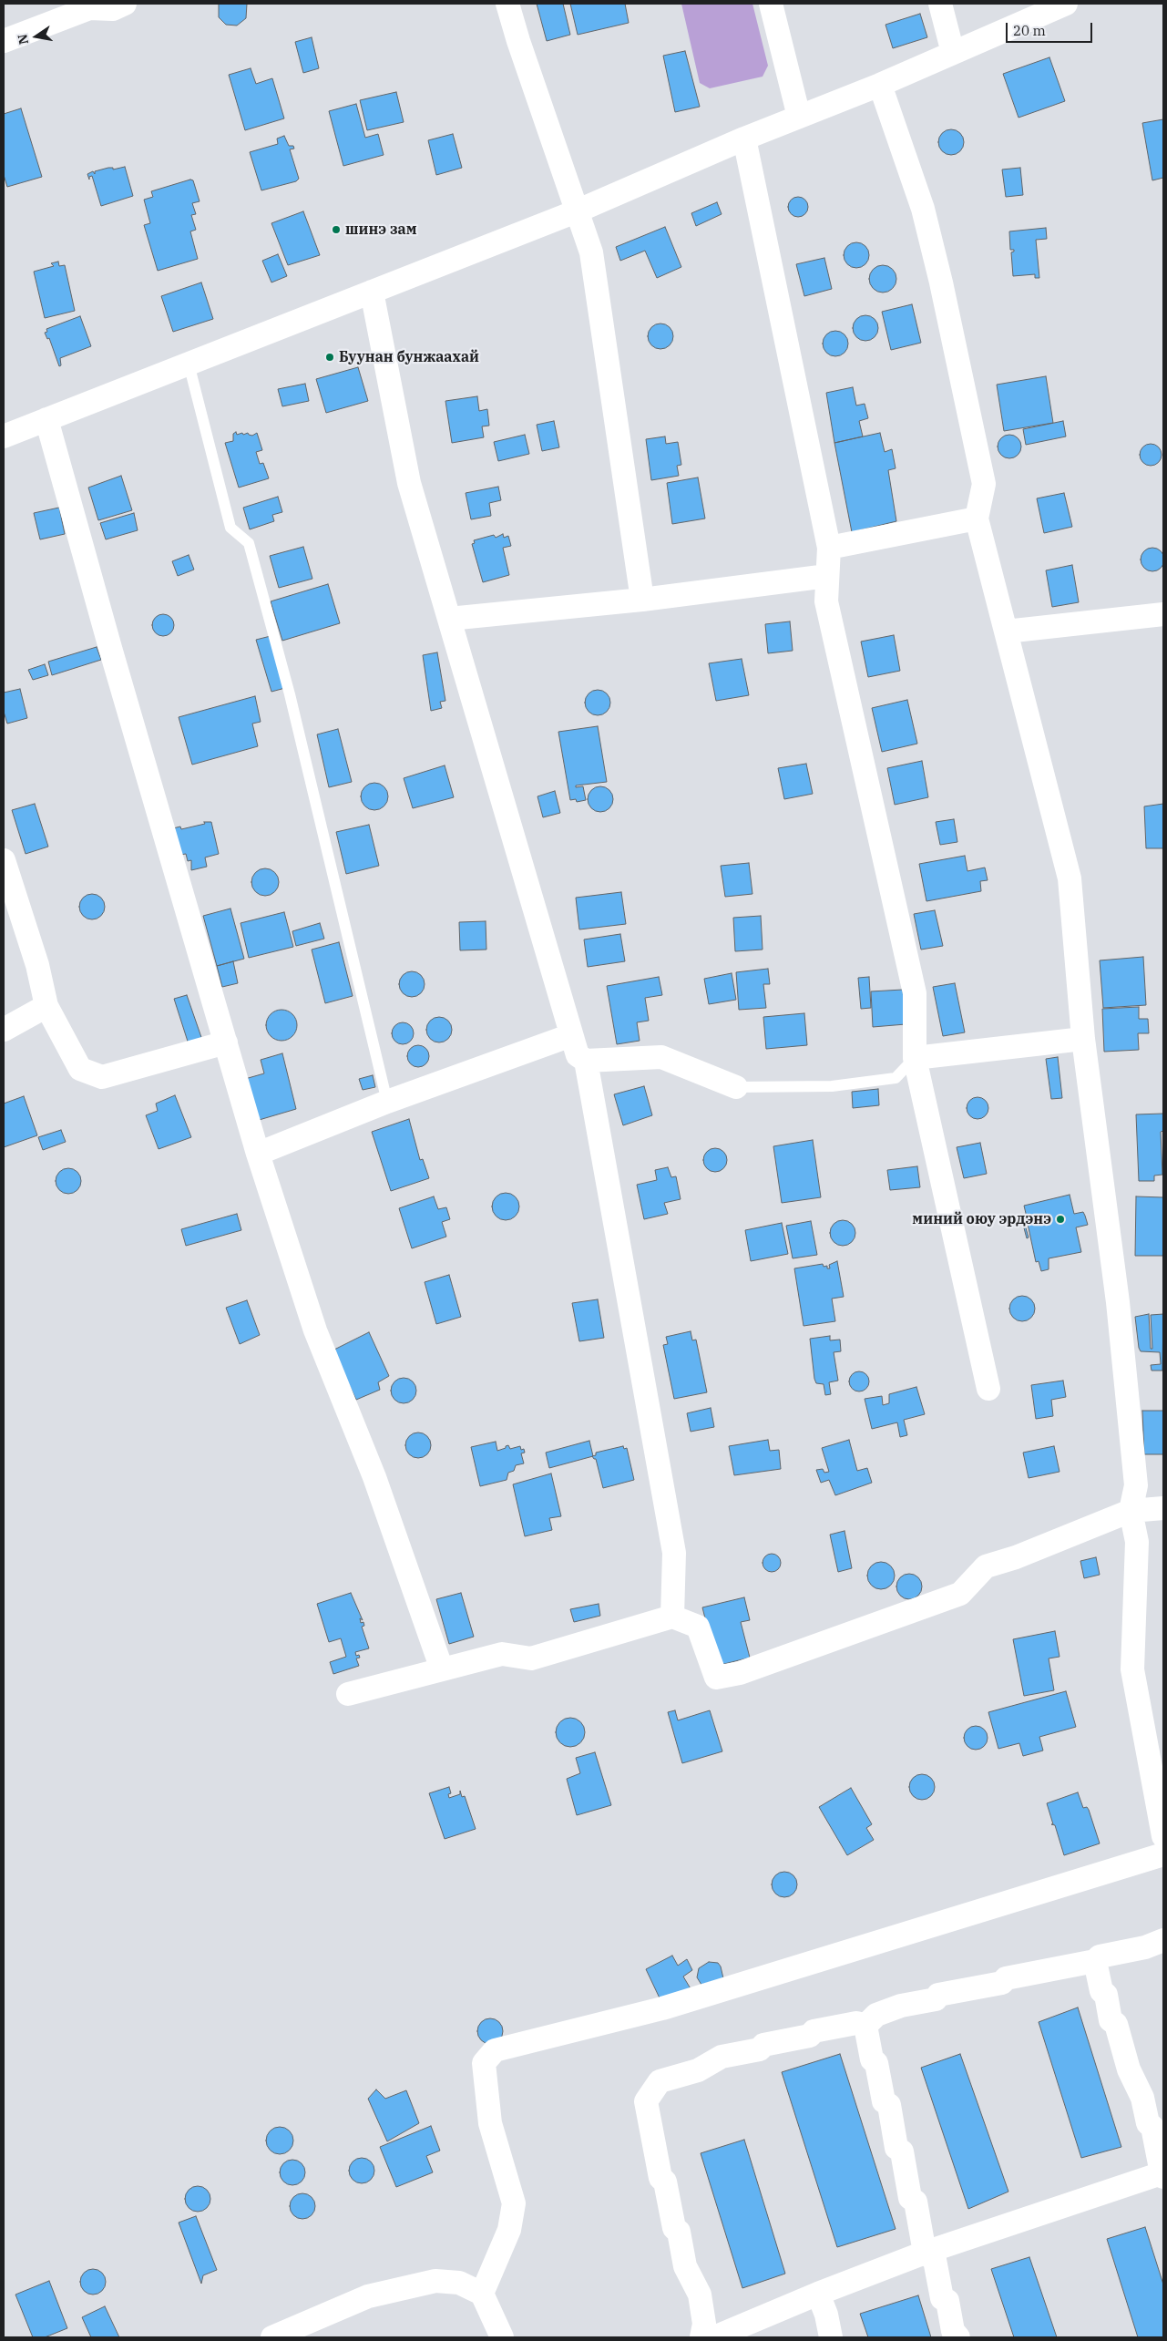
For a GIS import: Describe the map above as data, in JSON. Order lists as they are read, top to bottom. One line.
{"places":["шинэ зам","Буунан бунжаахай","миний оюу эрдэнэ"],"scale_bar":"20 m","north":"left"}
